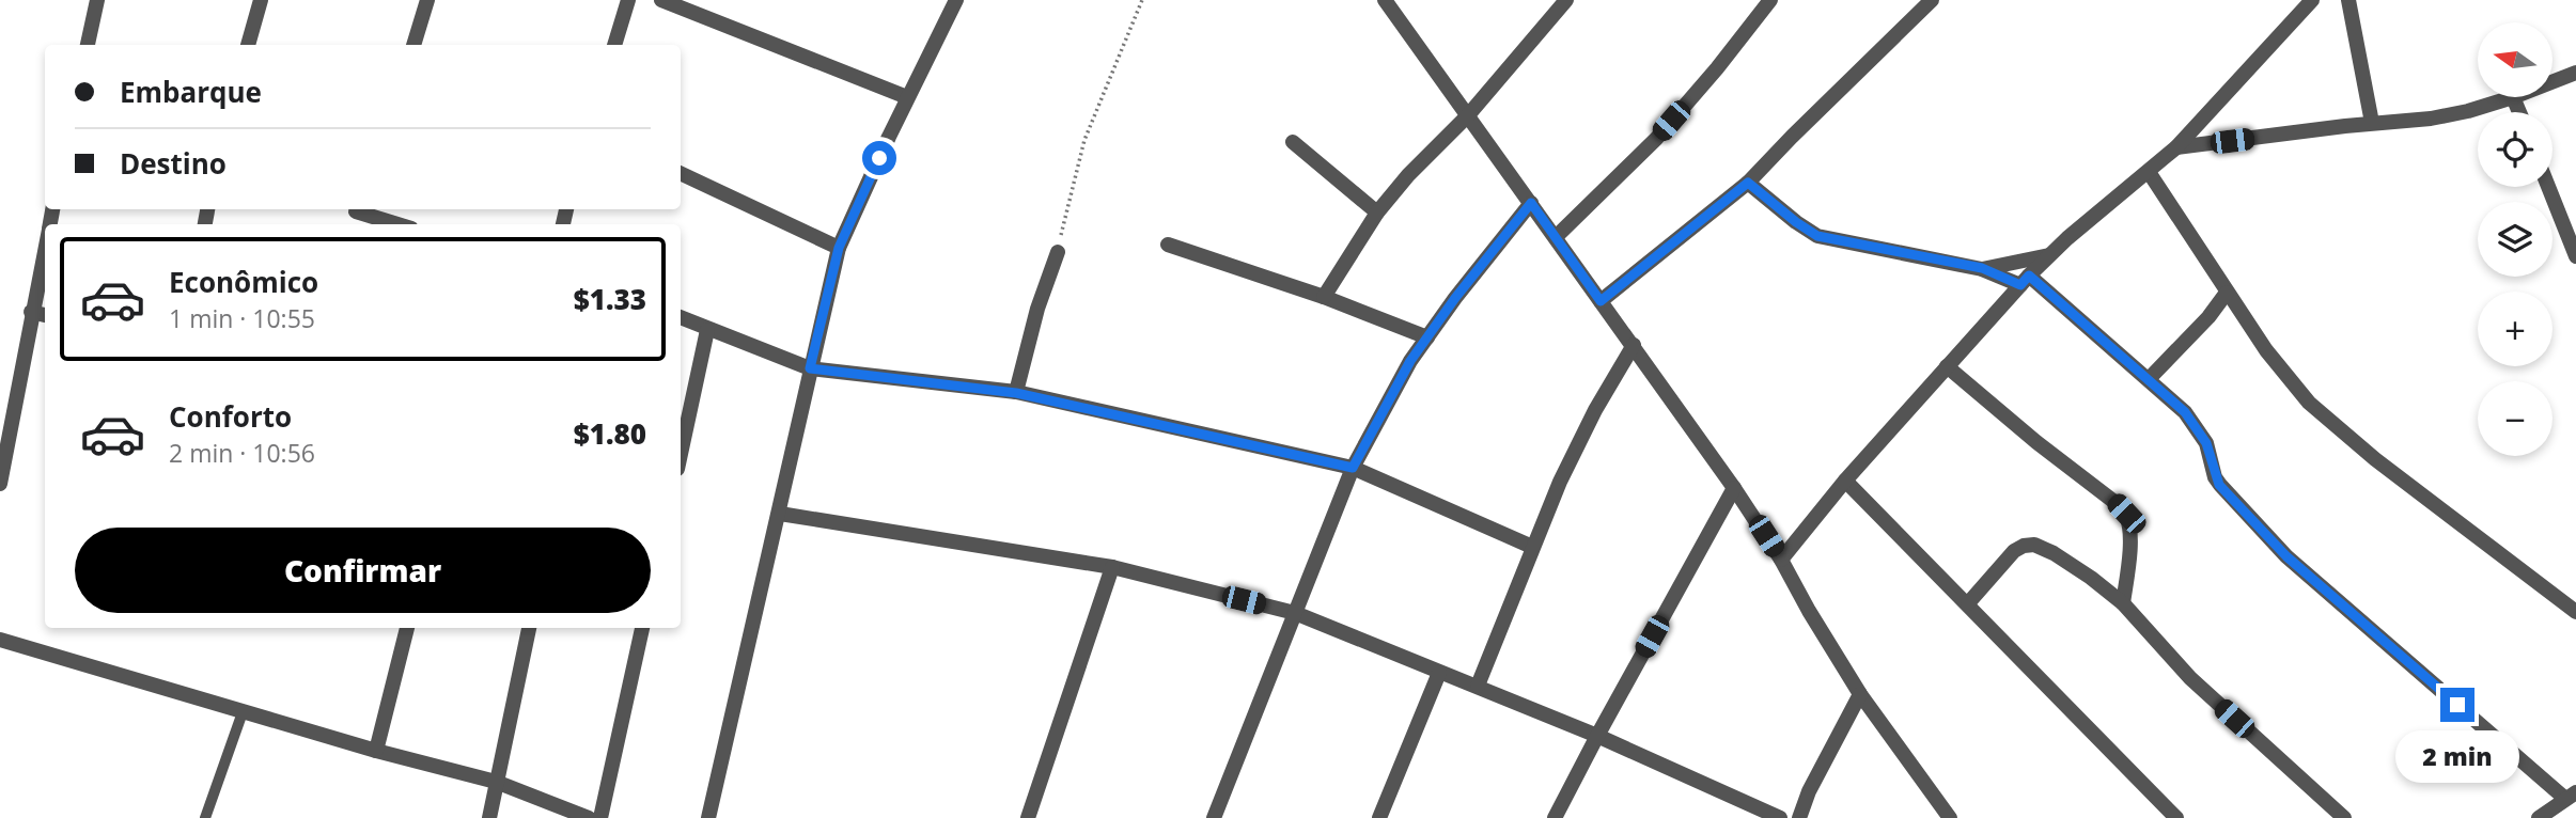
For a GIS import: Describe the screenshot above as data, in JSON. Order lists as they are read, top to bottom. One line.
{"north":"left","page":{"map_buttons":["+","−"],"banner":["Embarque","Destino"],"list":[{"name":"Econômico","note":"1 min · 10:55","value":"$1.33"},{"name":"Conforto","note":"2 min · 10:56","value":"$1.80"}],"buttons":"Confirmar","bubble":"2 min"}}
